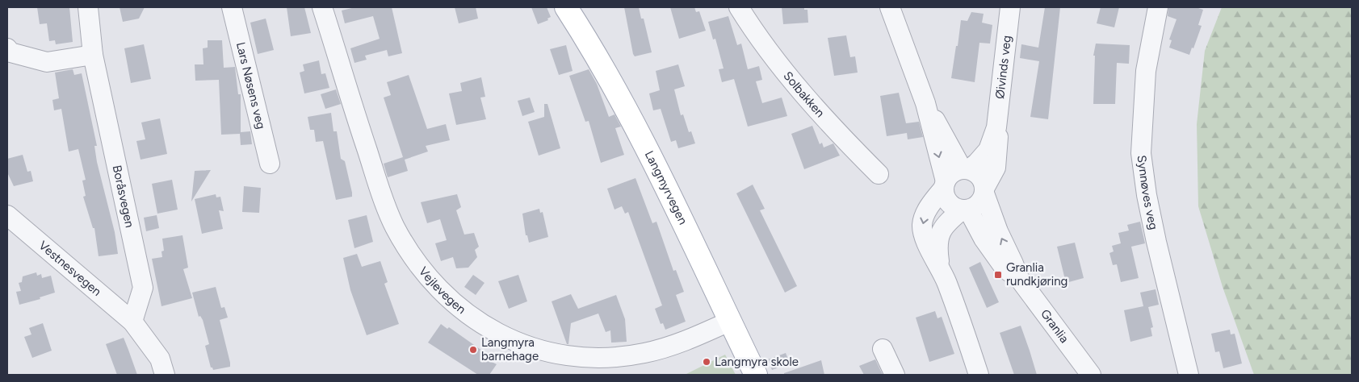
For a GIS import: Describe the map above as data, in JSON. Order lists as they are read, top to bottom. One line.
{"streets":{"main road":["Langmyrvegen"],"street":["Øivinds veg","Lars Nøsens veg","Solbakken","Synnøves veg","Boråsvegen","Vestnesvegen","Vejlevegen","Granlia"]},"crossings":[["Øivinds veg","Granlia"],["Langmyrvegen","Vejlevegen"],["Boråsvegen","Vestnesvegen"]],"places":{"transit":["Granlia rundkjøring"],"other":["Langmyra barnehage","Langmyra skole"]}}
